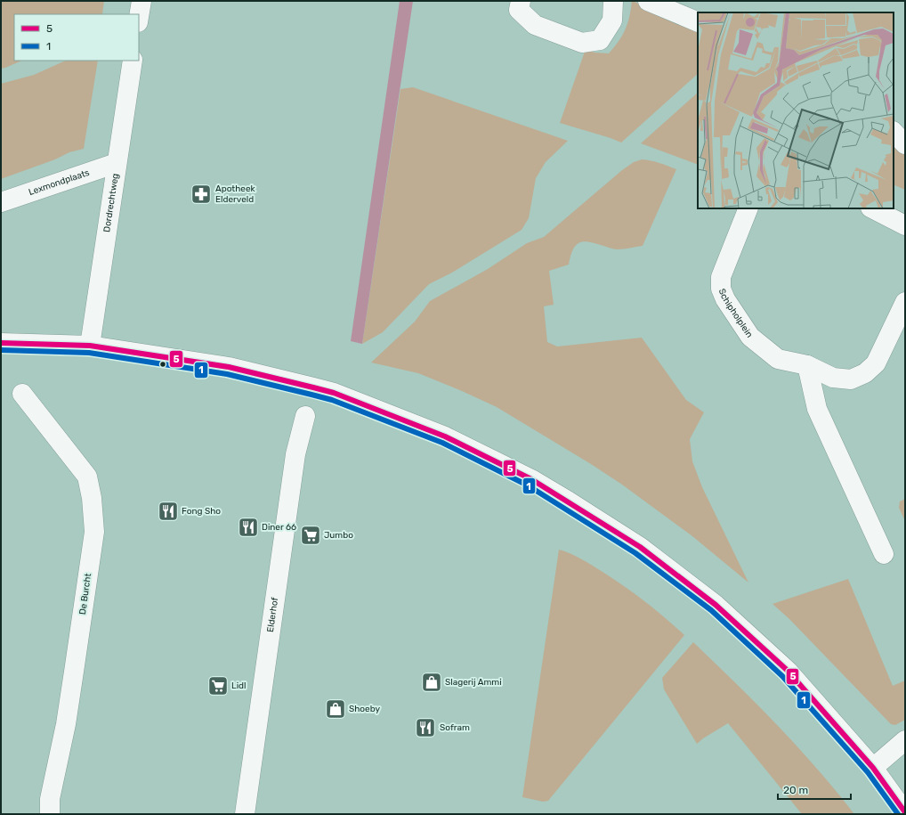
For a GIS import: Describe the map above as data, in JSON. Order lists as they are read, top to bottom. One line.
{"streets":{"street":["Lexmondplaats","Dordrechtweg","Schipholplein","De Burcht","Elderhof"]},"crossings":[["Lexmondplaats","Dordrechtweg"]],"places":{"pharmacy":["Apotheek Elderveld"],"restaurant":["Fong Sho","Diner 66","Sofram"],"supermarket":["Jumbo","Lidl"],"shop":["Slagerij Ammi","Shoeby"]},"lines":["transit line 5","transit line 1"],"legend":["5","1"],"scale_bar":"20 m"}
